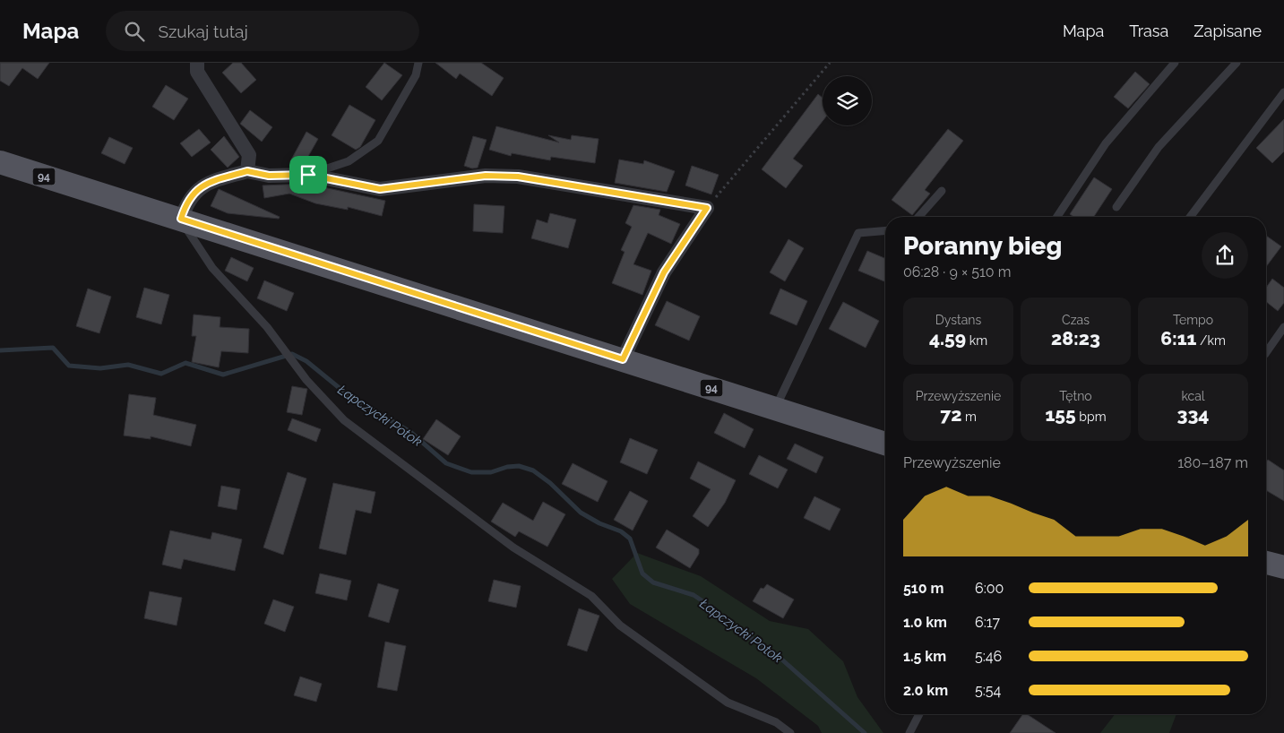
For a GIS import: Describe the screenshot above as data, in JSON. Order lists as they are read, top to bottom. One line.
{"streets":{"main road":["94"]},"water":["Łapczycki Potok"],"page":{"header":"Mapa","search":"Szukaj tutaj","nav":["Mapa","Trasa","Zapisane"],"heading":["Poranny bieg","06:28 · 9 × 510 m"],"stats":[["Dystans","4.59 km"],["Czas","28:23"],["Tempo","6:11 /km"],["Przewyższenie","72 m"],["Tętno","155 bpm"],["kcal","334"]],"chart":["Przewyższenie","180–187 m"],"list":[{"name":"510 m","note":"6:00"},{"name":"1.0 km","note":"6:17"},{"name":"1.5 km","note":"5:46"},{"name":"2.0 km","note":"5:54"}]}}
